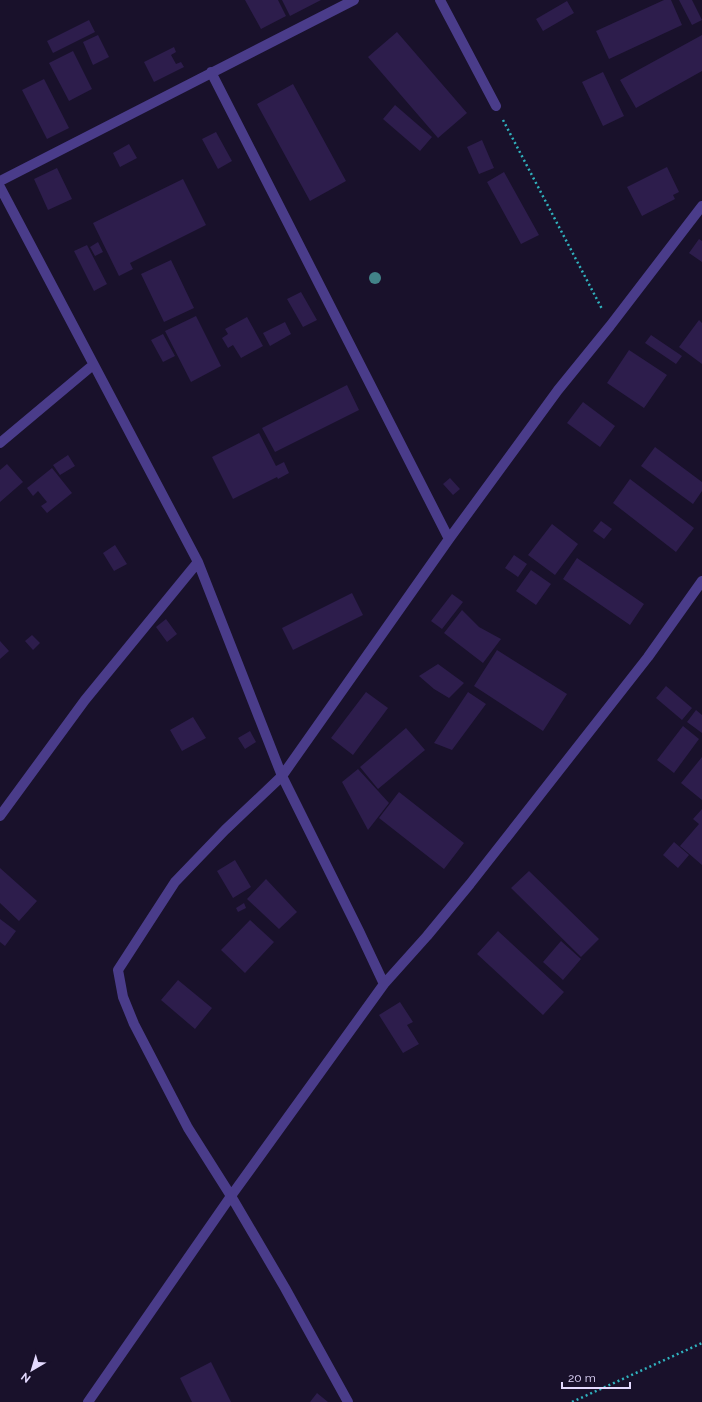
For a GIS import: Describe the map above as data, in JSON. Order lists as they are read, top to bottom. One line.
{"scale_bar":"20 m","north":"bottom left"}
